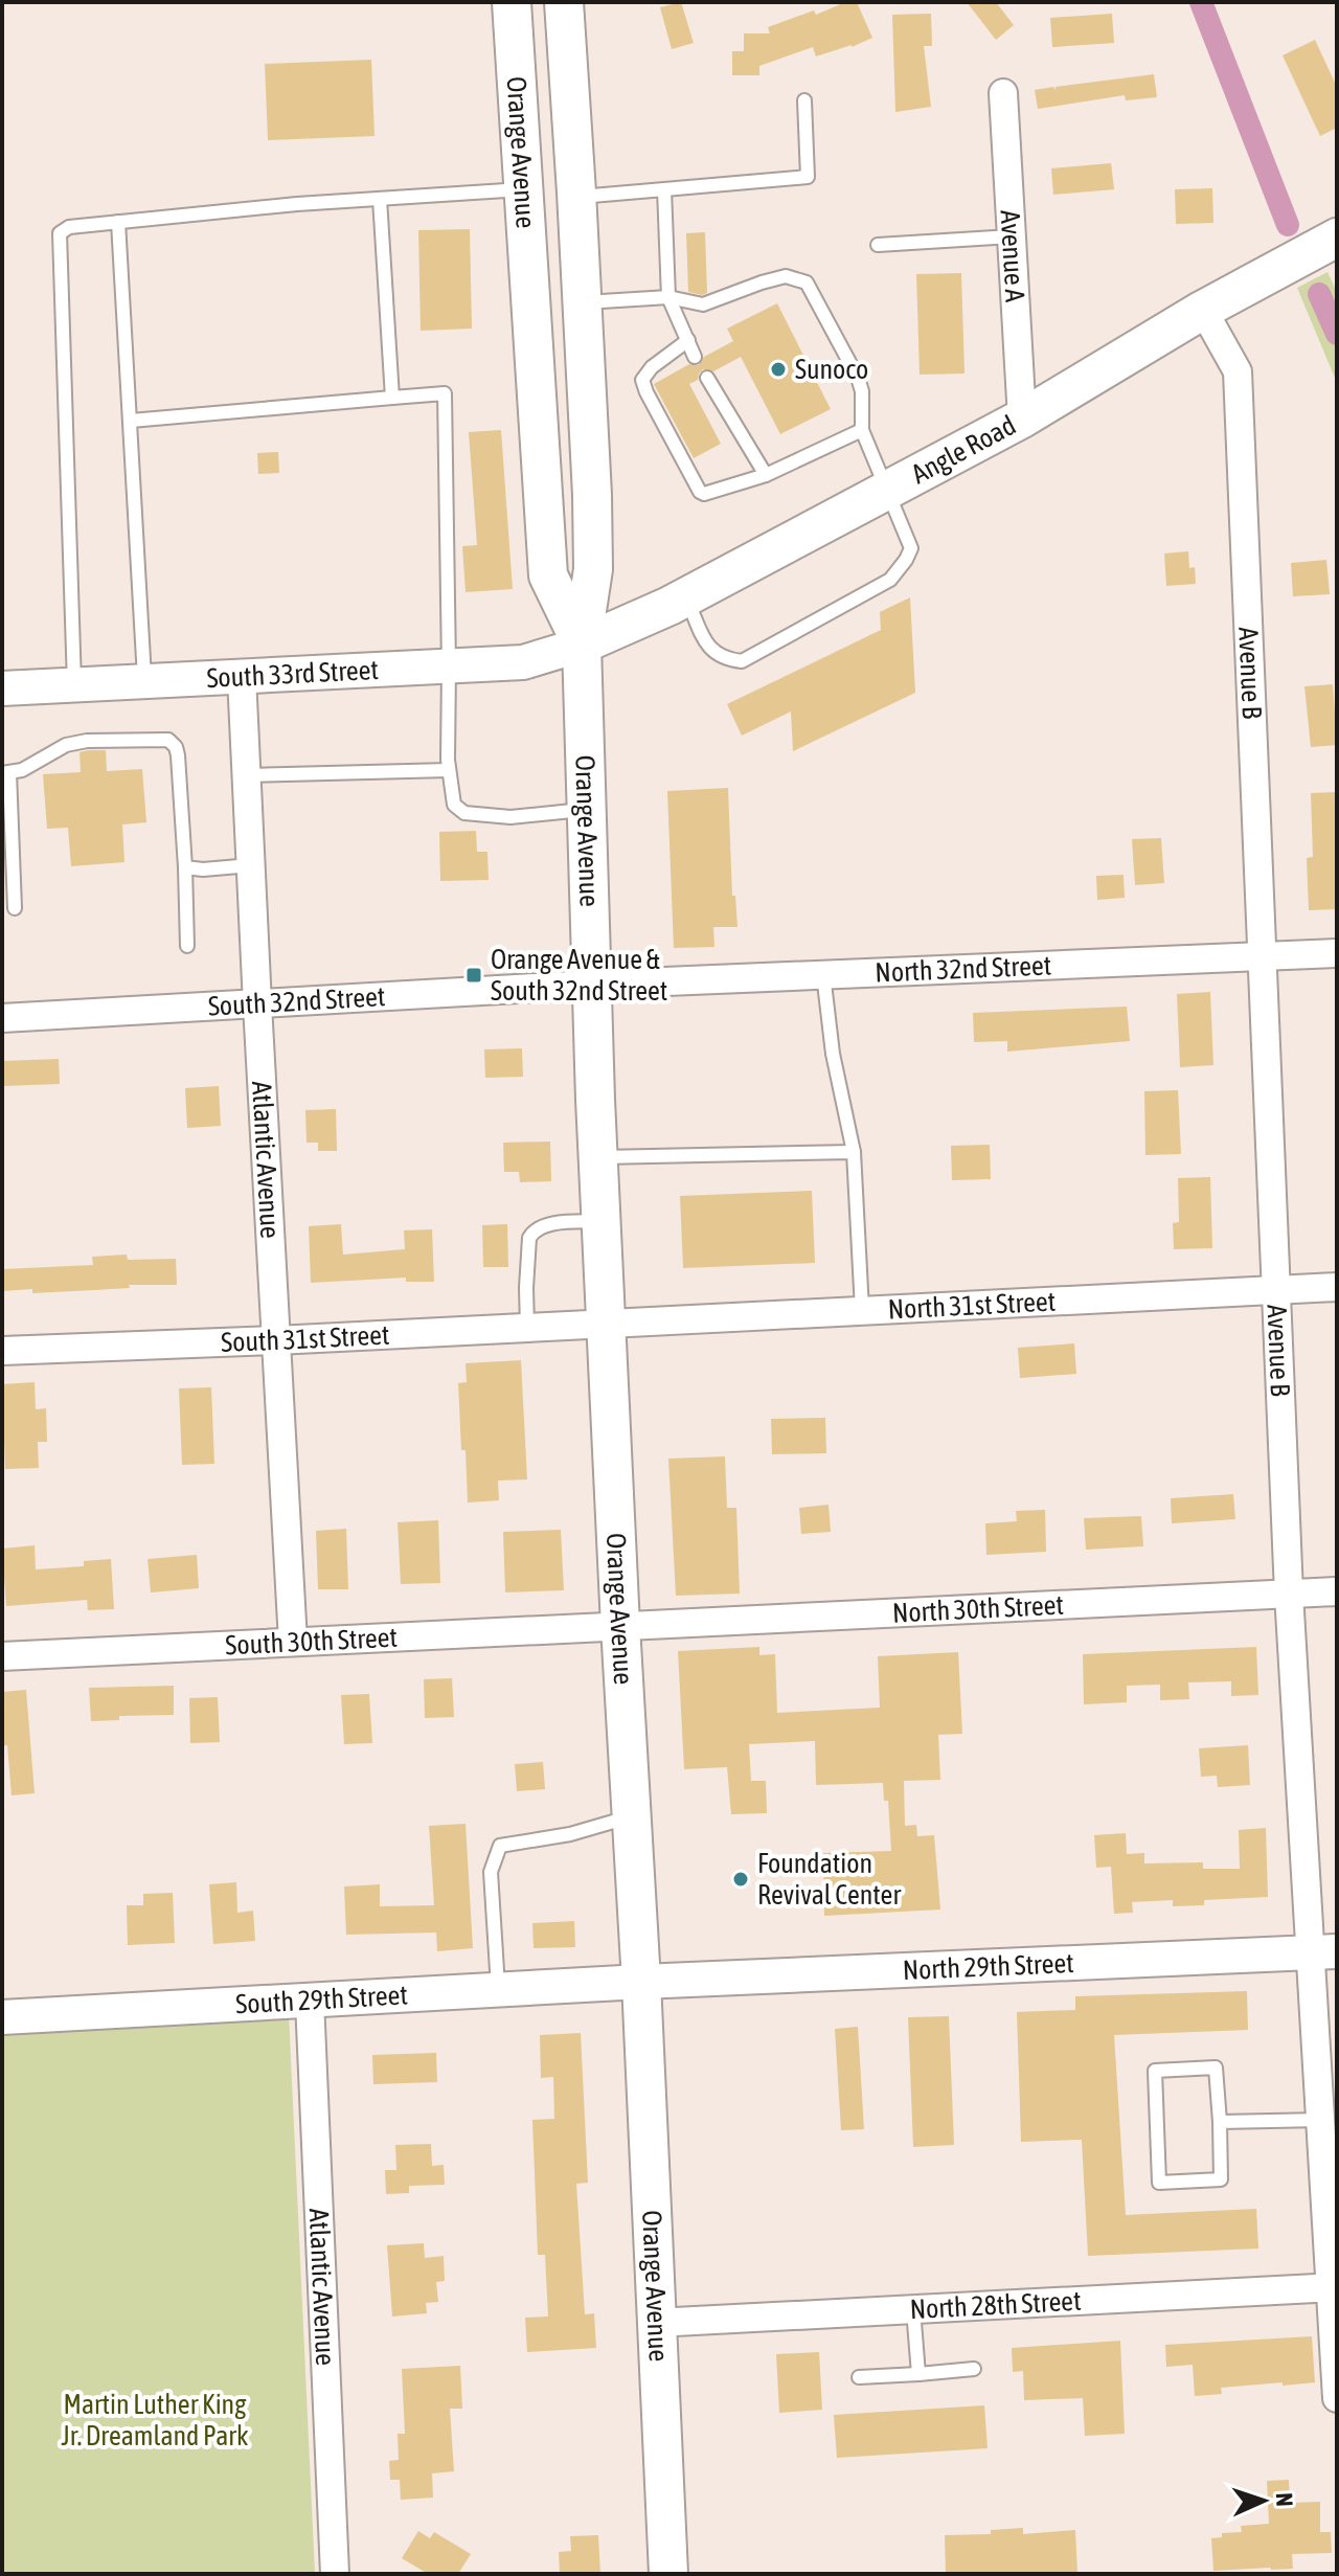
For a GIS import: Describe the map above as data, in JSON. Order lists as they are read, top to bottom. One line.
{"streets":{"main road":["Orange Avenue","Angle Road"],"street":["Avenue A","Avenue B","South 33rd Street","North 32nd Street","South 32nd Street","Atlantic Avenue","North 31st Street","South 31st Street","North 30th Street","South 30th Street","North 29th Street","South 29th Street","North 28th Street"]},"crossings":[["Orange Avenue","Angle Road"],["Orange Avenue","South 33rd Street"],["Orange Avenue","North 32nd Street"],["Orange Avenue","South 32nd Street"],["Orange Avenue","North 31st Street"],["Orange Avenue","South 31st Street"],["Orange Avenue","North 30th Street"],["Orange Avenue","South 30th Street"],["Orange Avenue","North 29th Street"],["Orange Avenue","South 29th Street"],["Orange Avenue","North 28th Street"],["Avenue A","Angle Road"],["Angle Road","Avenue B"],["Angle Road","South 33rd Street"],["Avenue B","North 32nd Street"],["Avenue B","North 31st Street"],["Avenue B","North 30th Street"],["Avenue B","North 29th Street"],["Avenue B","North 28th Street"],["South 33rd Street","Atlantic Avenue"],["North 32nd Street","South 32nd Street"],["South 32nd Street","Atlantic Avenue"],["Atlantic Avenue","South 31st Street"],["Atlantic Avenue","South 30th Street"],["Atlantic Avenue","South 29th Street"],["North 31st Street","South 31st Street"],["North 30th Street","South 30th Street"],["North 29th Street","South 29th Street"]],"parks":["Martin Luther King Jr. Dreamland Park"],"places":{"other":["Sunoco","Foundation Revival Center"],"transit":["Orange Avenue & South 32nd Street"]},"north":"right"}
